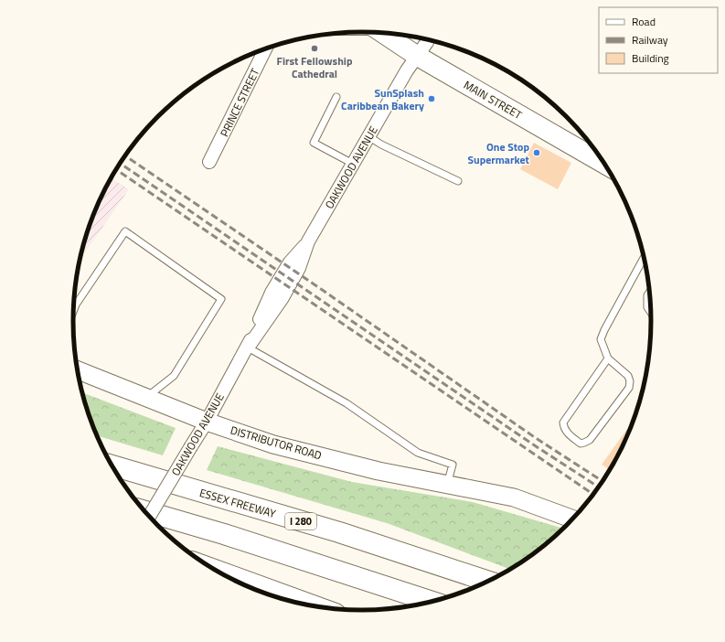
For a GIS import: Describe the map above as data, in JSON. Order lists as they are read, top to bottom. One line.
{"streets":{"highway":["ESSEX FREEWAY","I 280"],"main road":["MAIN STREET","DISTRIBUTOR ROAD"],"street":["PRINCE STREET","OAKWOOD AVENUE"]},"crossings":[["MAIN STREET","OAKWOOD AVENUE"],["OAKWOOD AVENUE","DISTRIBUTOR ROAD"]],"places":["First Fellowship Cathedral","SunSplash Caribbean Bakery","One Stop Supermarket"],"legend":["Road","Railway","Building"]}
